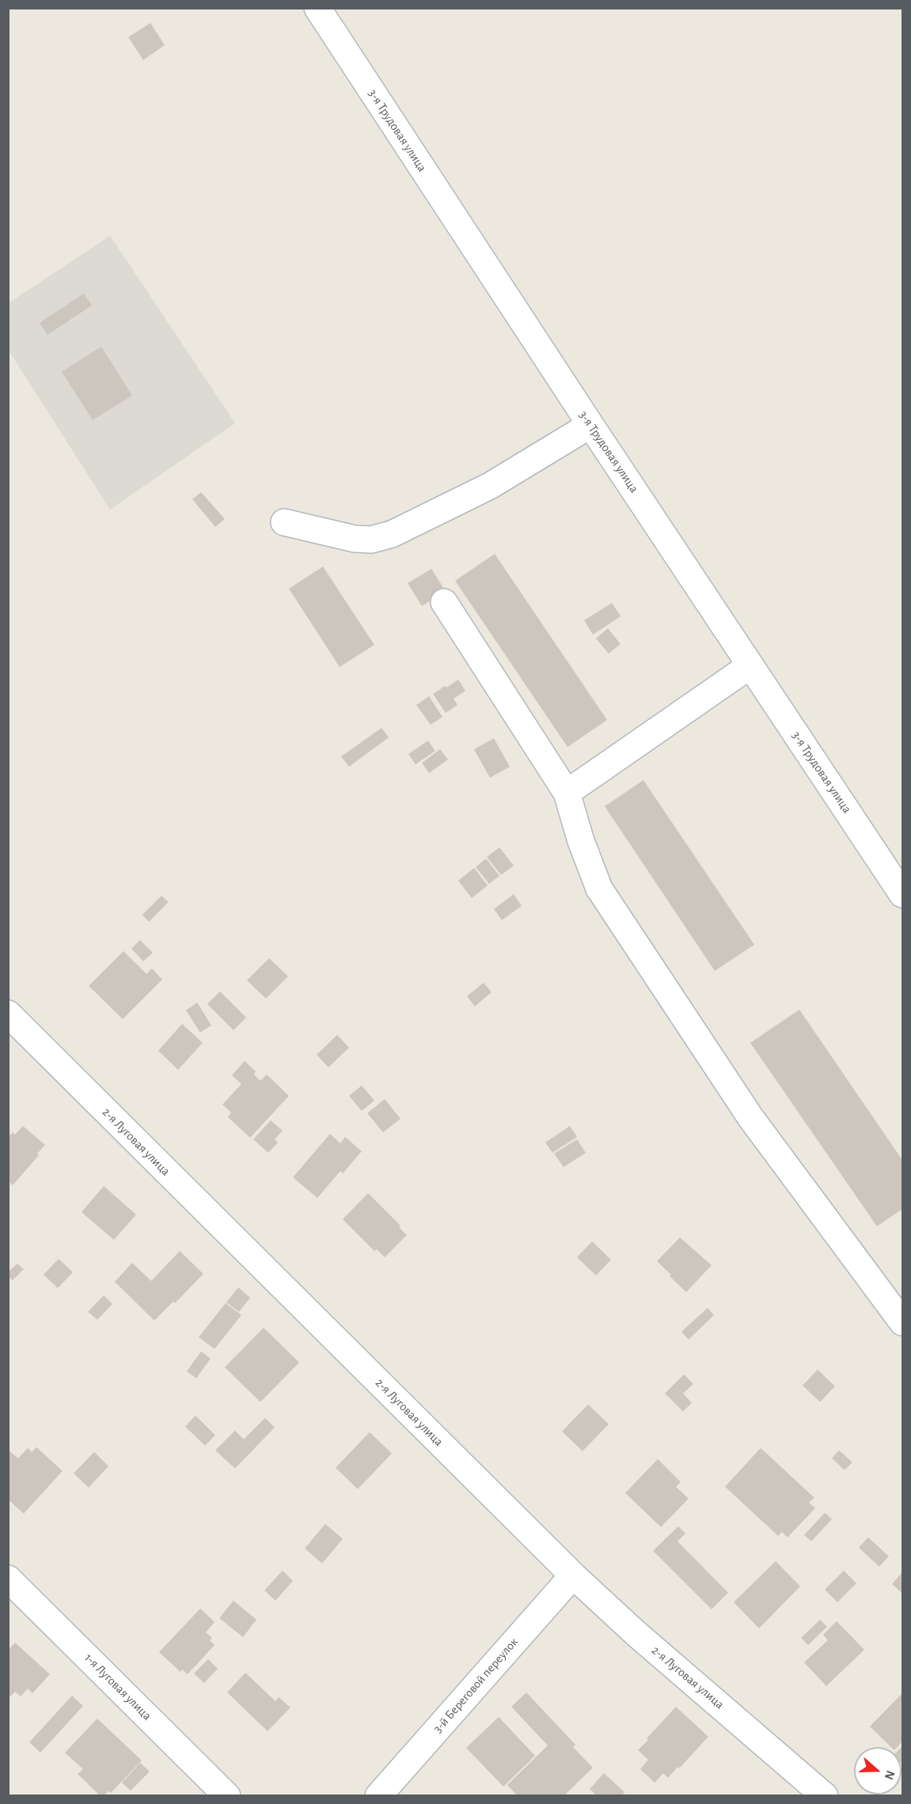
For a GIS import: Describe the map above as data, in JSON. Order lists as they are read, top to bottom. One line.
{"streets":{"street":["3-я Трудовая улица","2-я Луговая улица","3-й Береговой переулок","1-я Луговая улица"]},"crossings":[["2-я Луговая улица","3-й Береговой переулок"]],"north":"right"}
